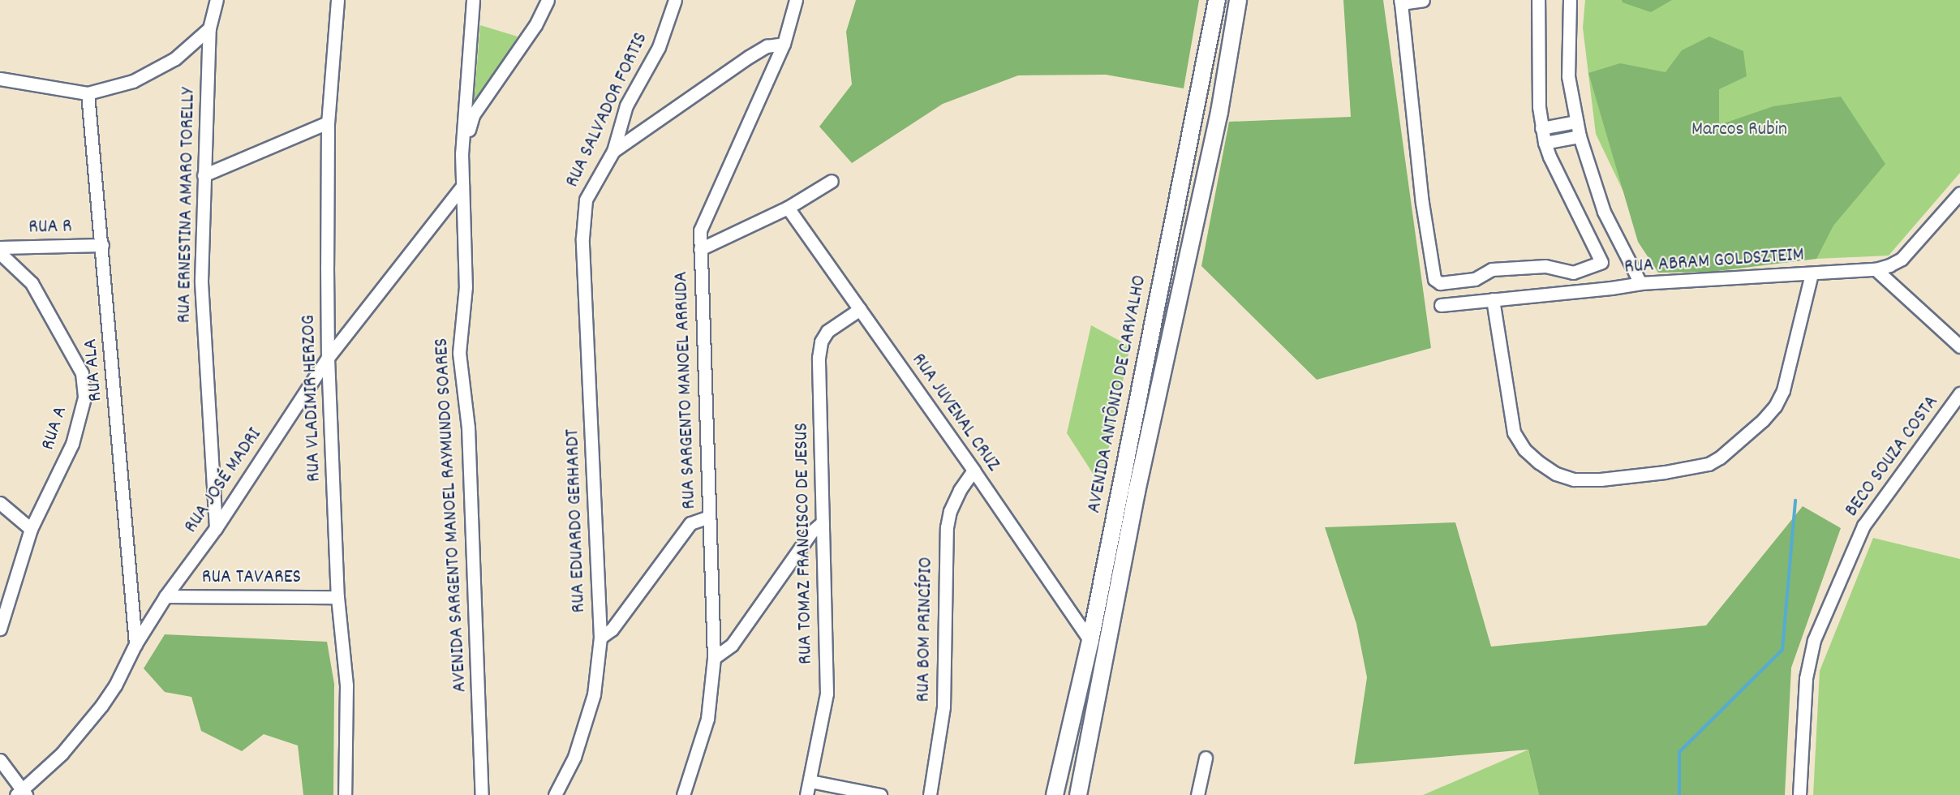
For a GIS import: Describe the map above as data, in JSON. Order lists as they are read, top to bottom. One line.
{"streets":{"main road":["AVENIDA ANTÔNIO DE CARVALHO"],"street":["RUA SALVADOR FORTIS","RUA ERNESTINA AMARO TORELLY","RUA R","RUA ABRAM GOLDSZTEIM","RUA ALA","RUA SARGENTO MANOEL ARRUDA","RUA VLADIMIR HERZOG","RUA JUVENAL CRUZ","RUA A","BECO SOUZA COSTA","RUA JOSÉ MADRI","AVENIDA SARGENTO MANOEL RAYMUNDO SOARES","RUA EDUARDO GERHARDT","RUA TOMAZ FRANCISCO DE JESUS","RUA TAVARES","RUA BOM PRINCÍPIO"]},"crossings":[["RUA SALVADOR FORTIS","RUA EDUARDO GERHARDT"],["RUA ERNESTINA AMARO TORELLY","RUA JOSÉ MADRI"],["RUA R","RUA ALA"],["RUA ALA","RUA JOSÉ MADRI"],["AVENIDA ANTÔNIO DE CARVALHO","RUA JUVENAL CRUZ"],["RUA VLADIMIR HERZOG","RUA JOSÉ MADRI"],["RUA VLADIMIR HERZOG","RUA TAVARES"],["RUA JUVENAL CRUZ","RUA TOMAZ FRANCISCO DE JESUS"],["RUA JUVENAL CRUZ","RUA BOM PRINCÍPIO"],["RUA JOSÉ MADRI","AVENIDA SARGENTO MANOEL RAYMUNDO SOARES"],["RUA JOSÉ MADRI","RUA TAVARES"]],"parks":["Marcos Rubin"]}
